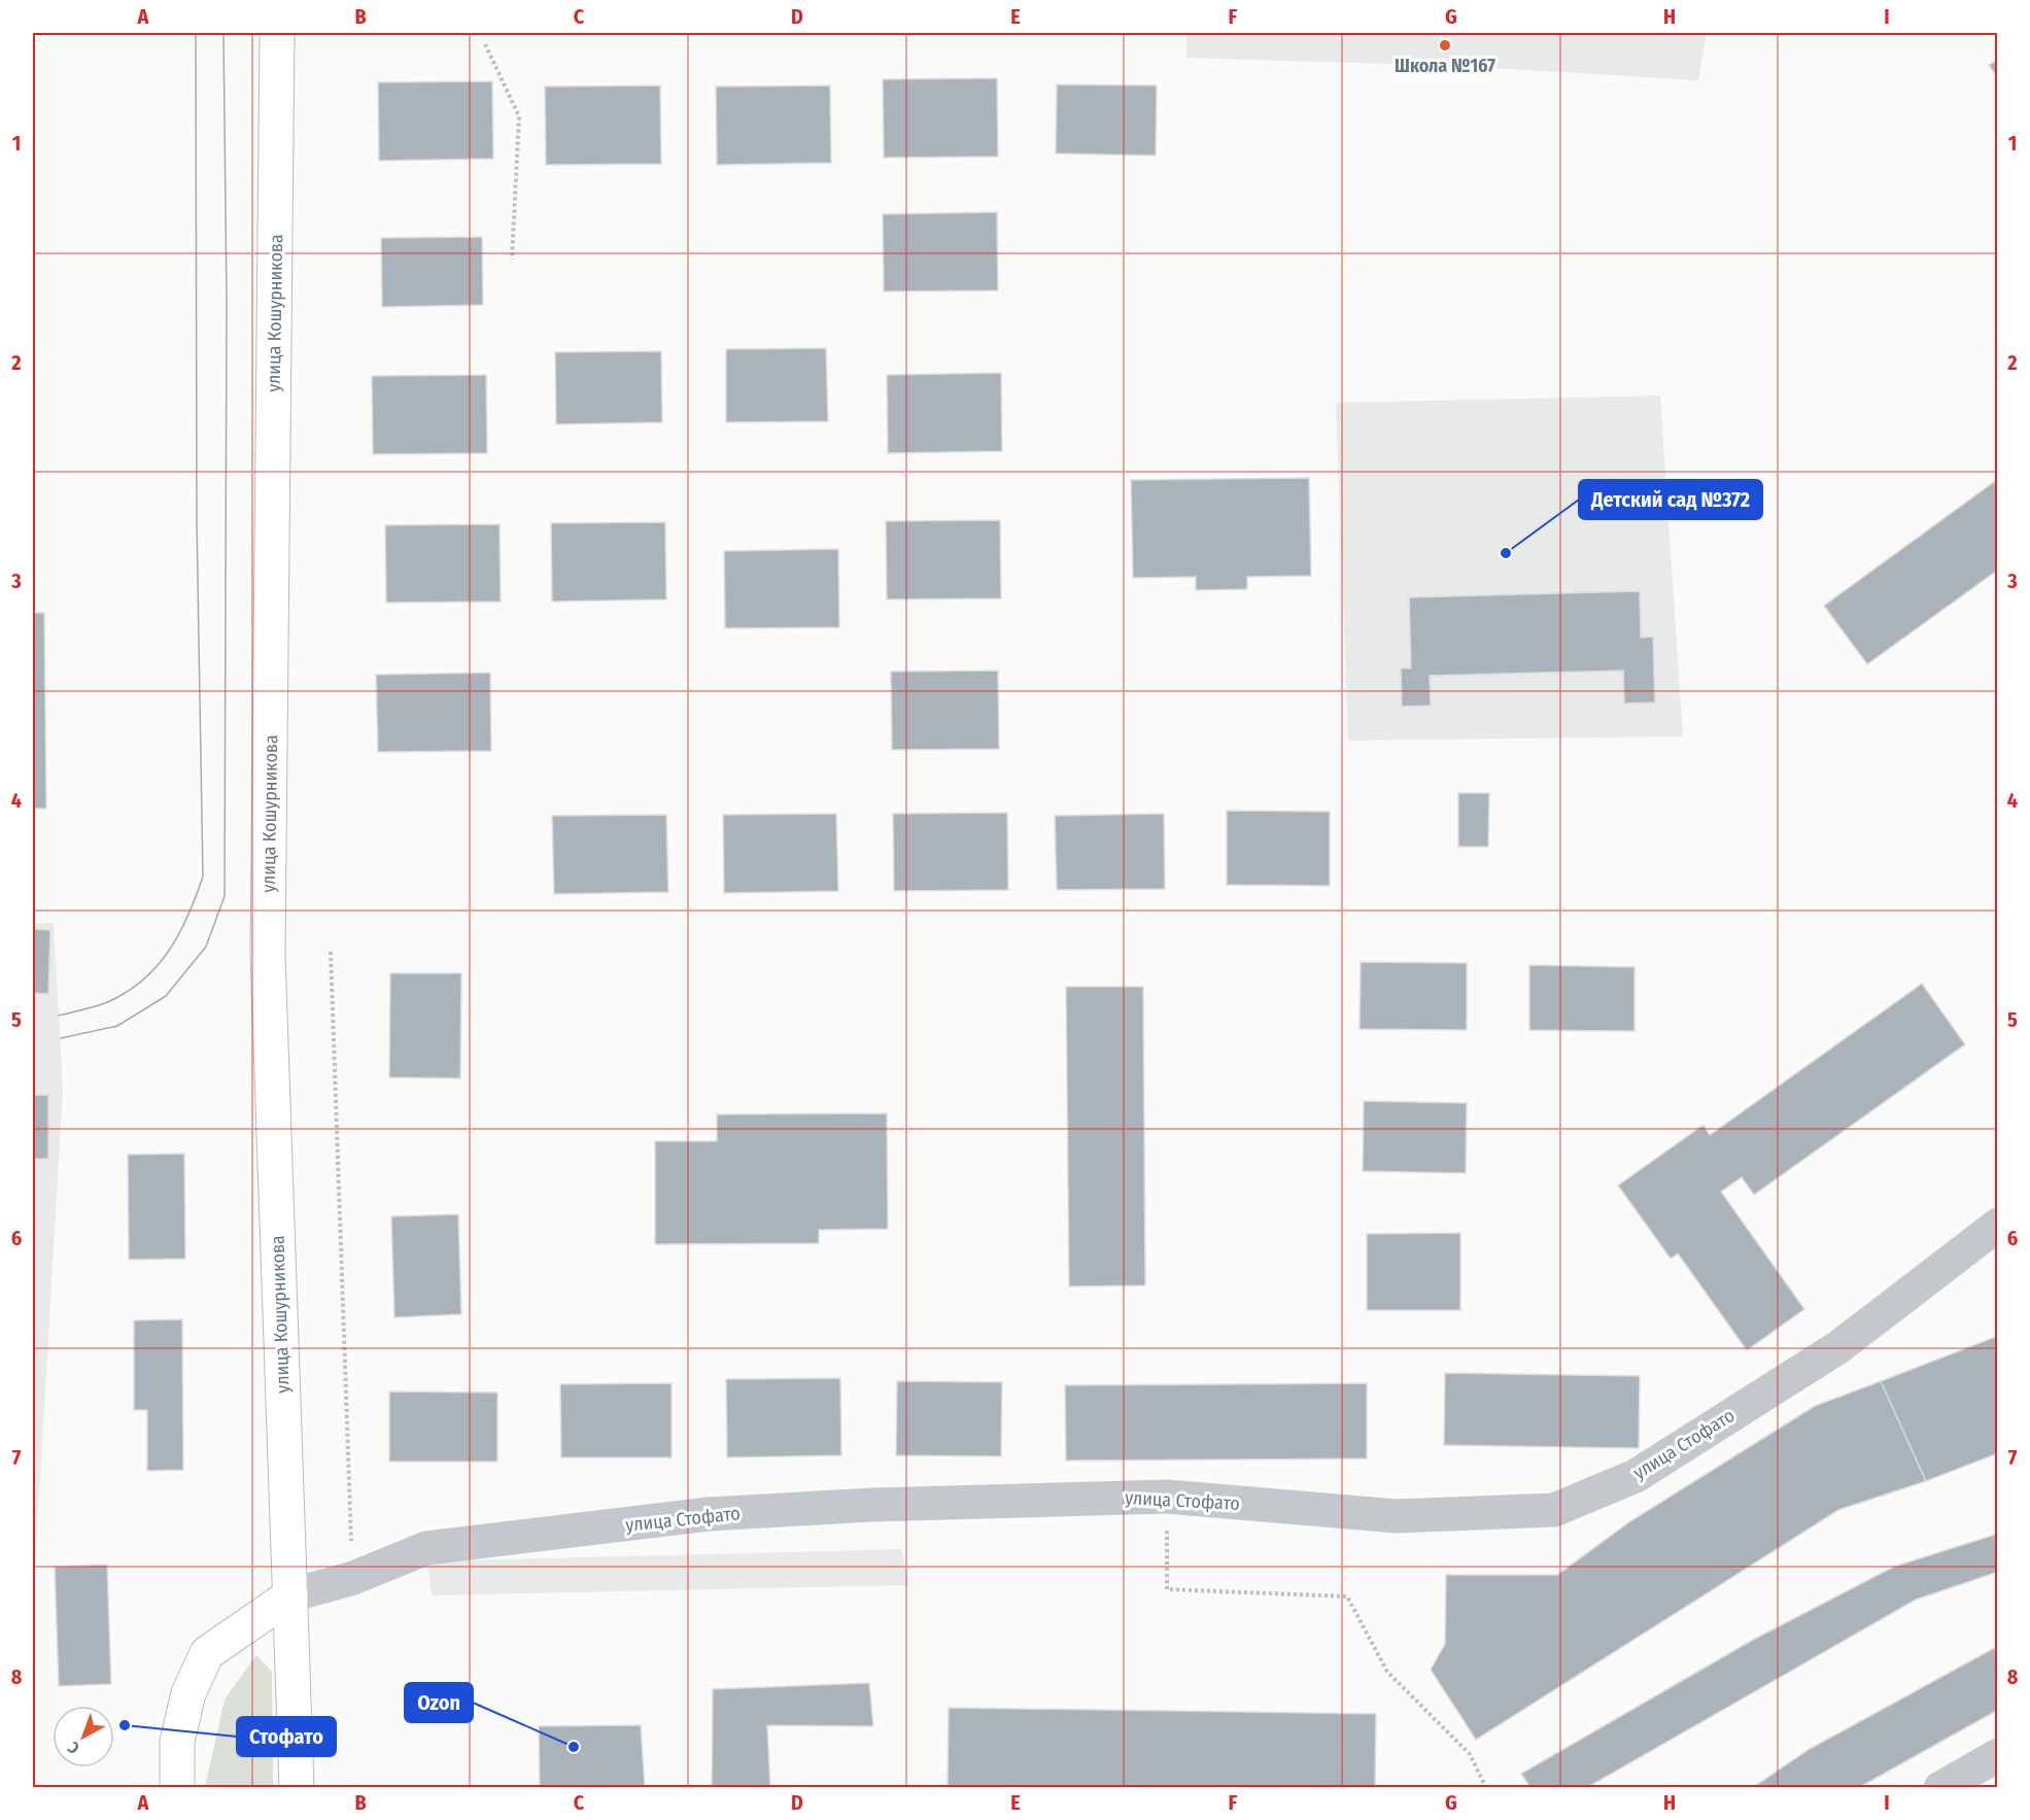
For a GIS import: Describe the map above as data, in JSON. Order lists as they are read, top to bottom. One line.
{"streets":{"main road":["улица Кошурникова"],"street":["улица Стофато"]},"crossings":[["улица Кошурникова","улица Стофато"]],"places":["Школа №167","Детский сад №372","Стофато","Ozon"],"north":"bottom left","grid":{"columns":["A","B","C","D","E","F","G","H","I"],"rows":["1","2","3","4","5","6","7","8"]}}
